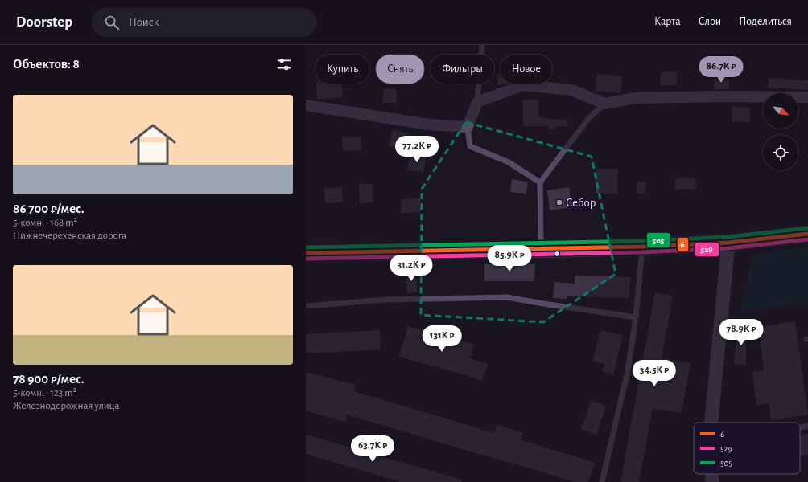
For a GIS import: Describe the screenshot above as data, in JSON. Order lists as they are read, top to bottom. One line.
{"places":["Себор"],"lines":["transit line 505","transit line 6","transit line 529"],"legend":["6","529","505"],"north":"bottom right","page":{"header":"Doorstep","search":"Поиск","nav":["Карта","Слои","Поделиться"],"heading":"Объектов: 8","chip":["Купить","Снять","Фильтры","Новое"],"price":["86.7K ₽","77.2K ₽","85.9K ₽","31.2K ₽","78.9K ₽","131K ₽","34.5K ₽","63.7K ₽"],"list":[{"name":"86 700 ₽/мес.","note":"5-комн. · 168 m² · Нижнечерехенская дорога"},{"name":"78 900 ₽/мес.","note":"5-комн. · 123 m² · Железнодорожная улица"}]}}
